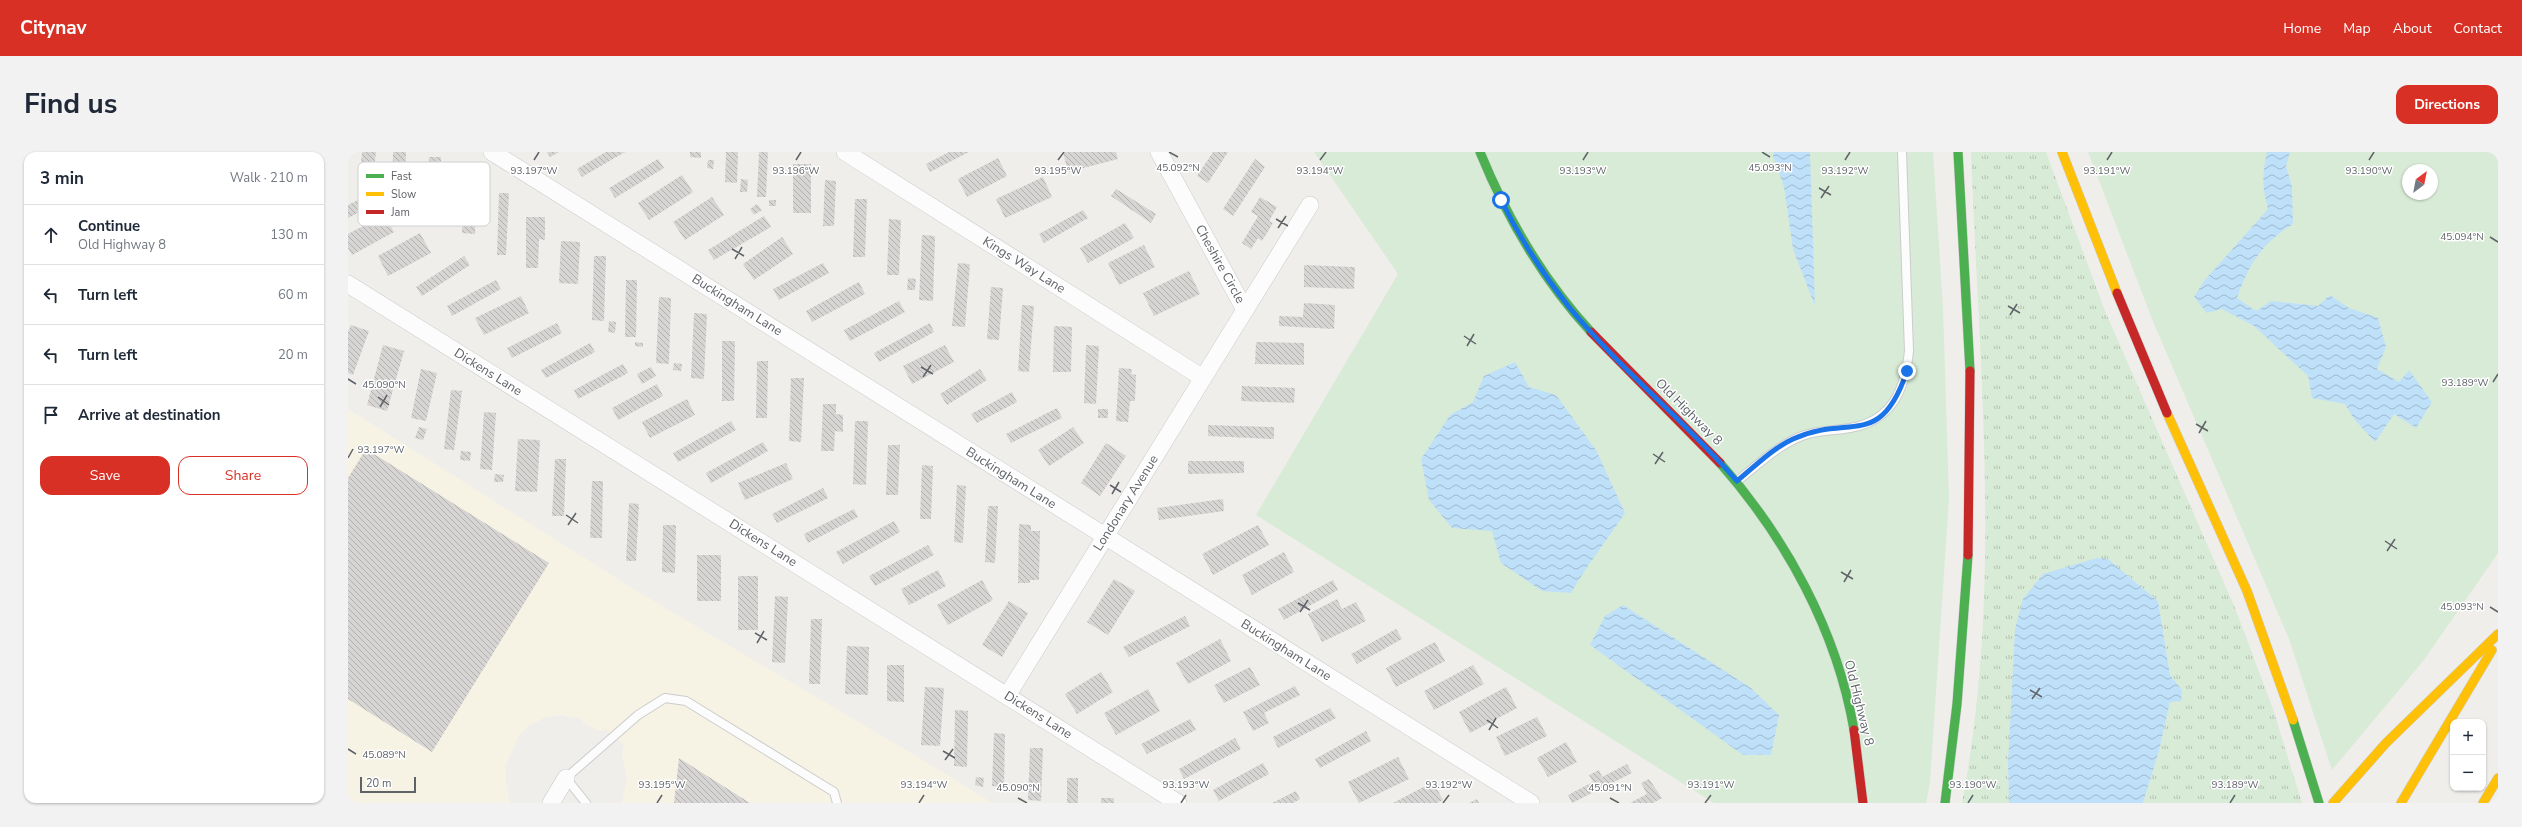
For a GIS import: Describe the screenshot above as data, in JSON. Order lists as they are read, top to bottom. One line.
{"streets":{"main road":["Old Highway 8"],"street":["Cheshire Circle","Kings Way Lane","Buckingham Lane","Dickens Lane","Londonary Avenue"]},"crossings":[["Cheshire Circle","Londonary Avenue"],["Kings Way Lane","Londonary Avenue"],["Buckingham Lane","Londonary Avenue"],["Dickens Lane","Londonary Avenue"]],"legend":["Fast","Slow","Jam"],"scale_bar":"20 m","north":"top right","page":{"header":"Citynav","nav":["Home","Map","About","Contact"],"title":"Find us","buttons":["Directions",["Save","Share"]],"heading":["3 min","Walk · 210 m"],"list":[["Continue","Old Highway 8","130 m"],["Turn left","60 m"],["Turn left","20 m"],"Arrive at destination"],"map_buttons":["+","−"],"scale":"20 m"},"coordinates":["45.092°N","45.093°N","93.193°W","93.192°W","93.191°W","93.190°W","93.197°W","93.196°W","93.195°W","93.194°W","45.094°N","93.189°W","45.090°N","45.089°N","45.091°N"]}
